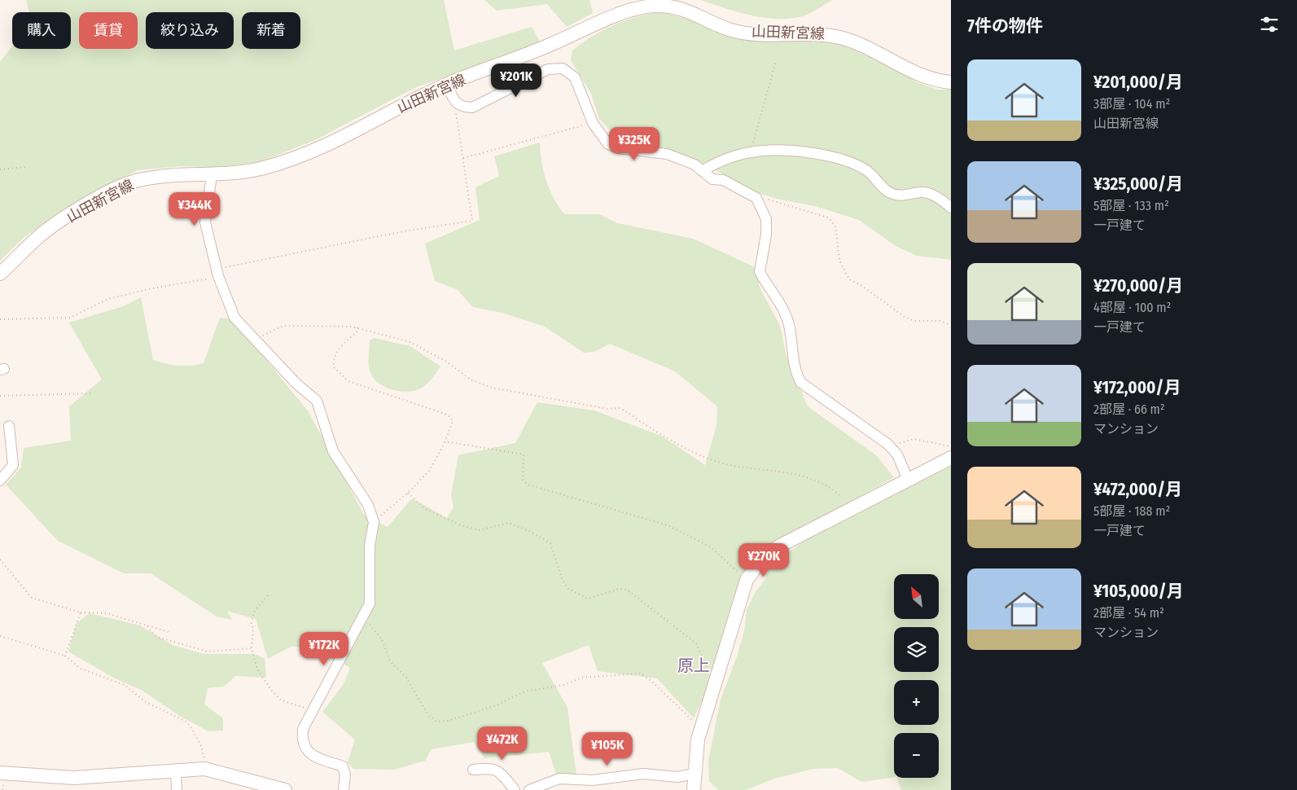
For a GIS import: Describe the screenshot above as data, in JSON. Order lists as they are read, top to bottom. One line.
{"streets":{"main road":["山田新宮線"]},"districts":["原上"],"north":"top left","page":{"heading":"7件の物件","chip":["購入","賃貸","絞り込み","新着"],"list":[{"name":"¥201,000/月","note":"3部屋 · 104 m² · 山田新宮線"},{"name":"¥325,000/月","note":"5部屋 · 133 m² · 一戸建て"},{"name":"¥270,000/月","note":"4部屋 · 100 m² · 一戸建て"},{"name":"¥172,000/月","note":"2部屋 · 66 m² · マンション"},{"name":"¥472,000/月","note":"5部屋 · 188 m² · 一戸建て"},{"name":"¥105,000/月","note":"2部屋 · 54 m² · マンション"}],"price":["¥201K","¥325K","¥344K","¥270K","¥172K","¥472K","¥105K"],"map_buttons":["+","−"]}}
